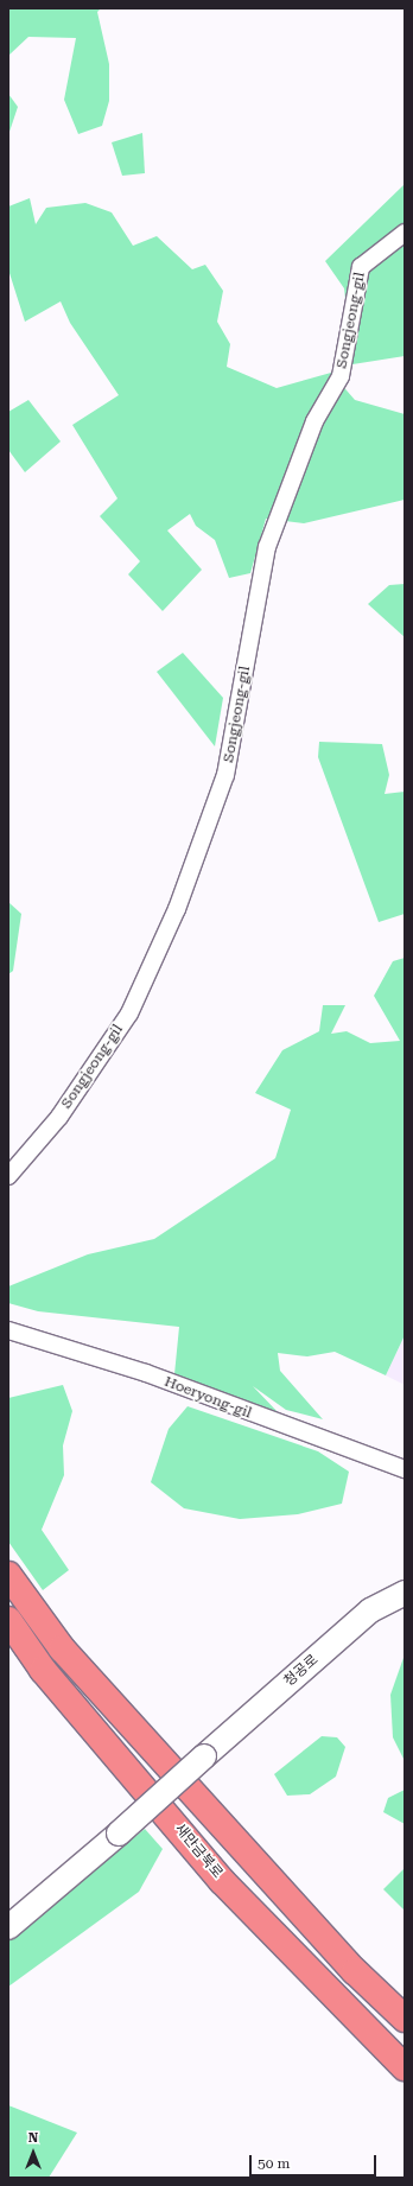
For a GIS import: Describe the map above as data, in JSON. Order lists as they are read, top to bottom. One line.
{"streets":{"highway":["새만금북로"],"street":["Songjeong-gil","Hoeryong-gil","청공로"]},"scale_bar":"50 m","north":"top"}
